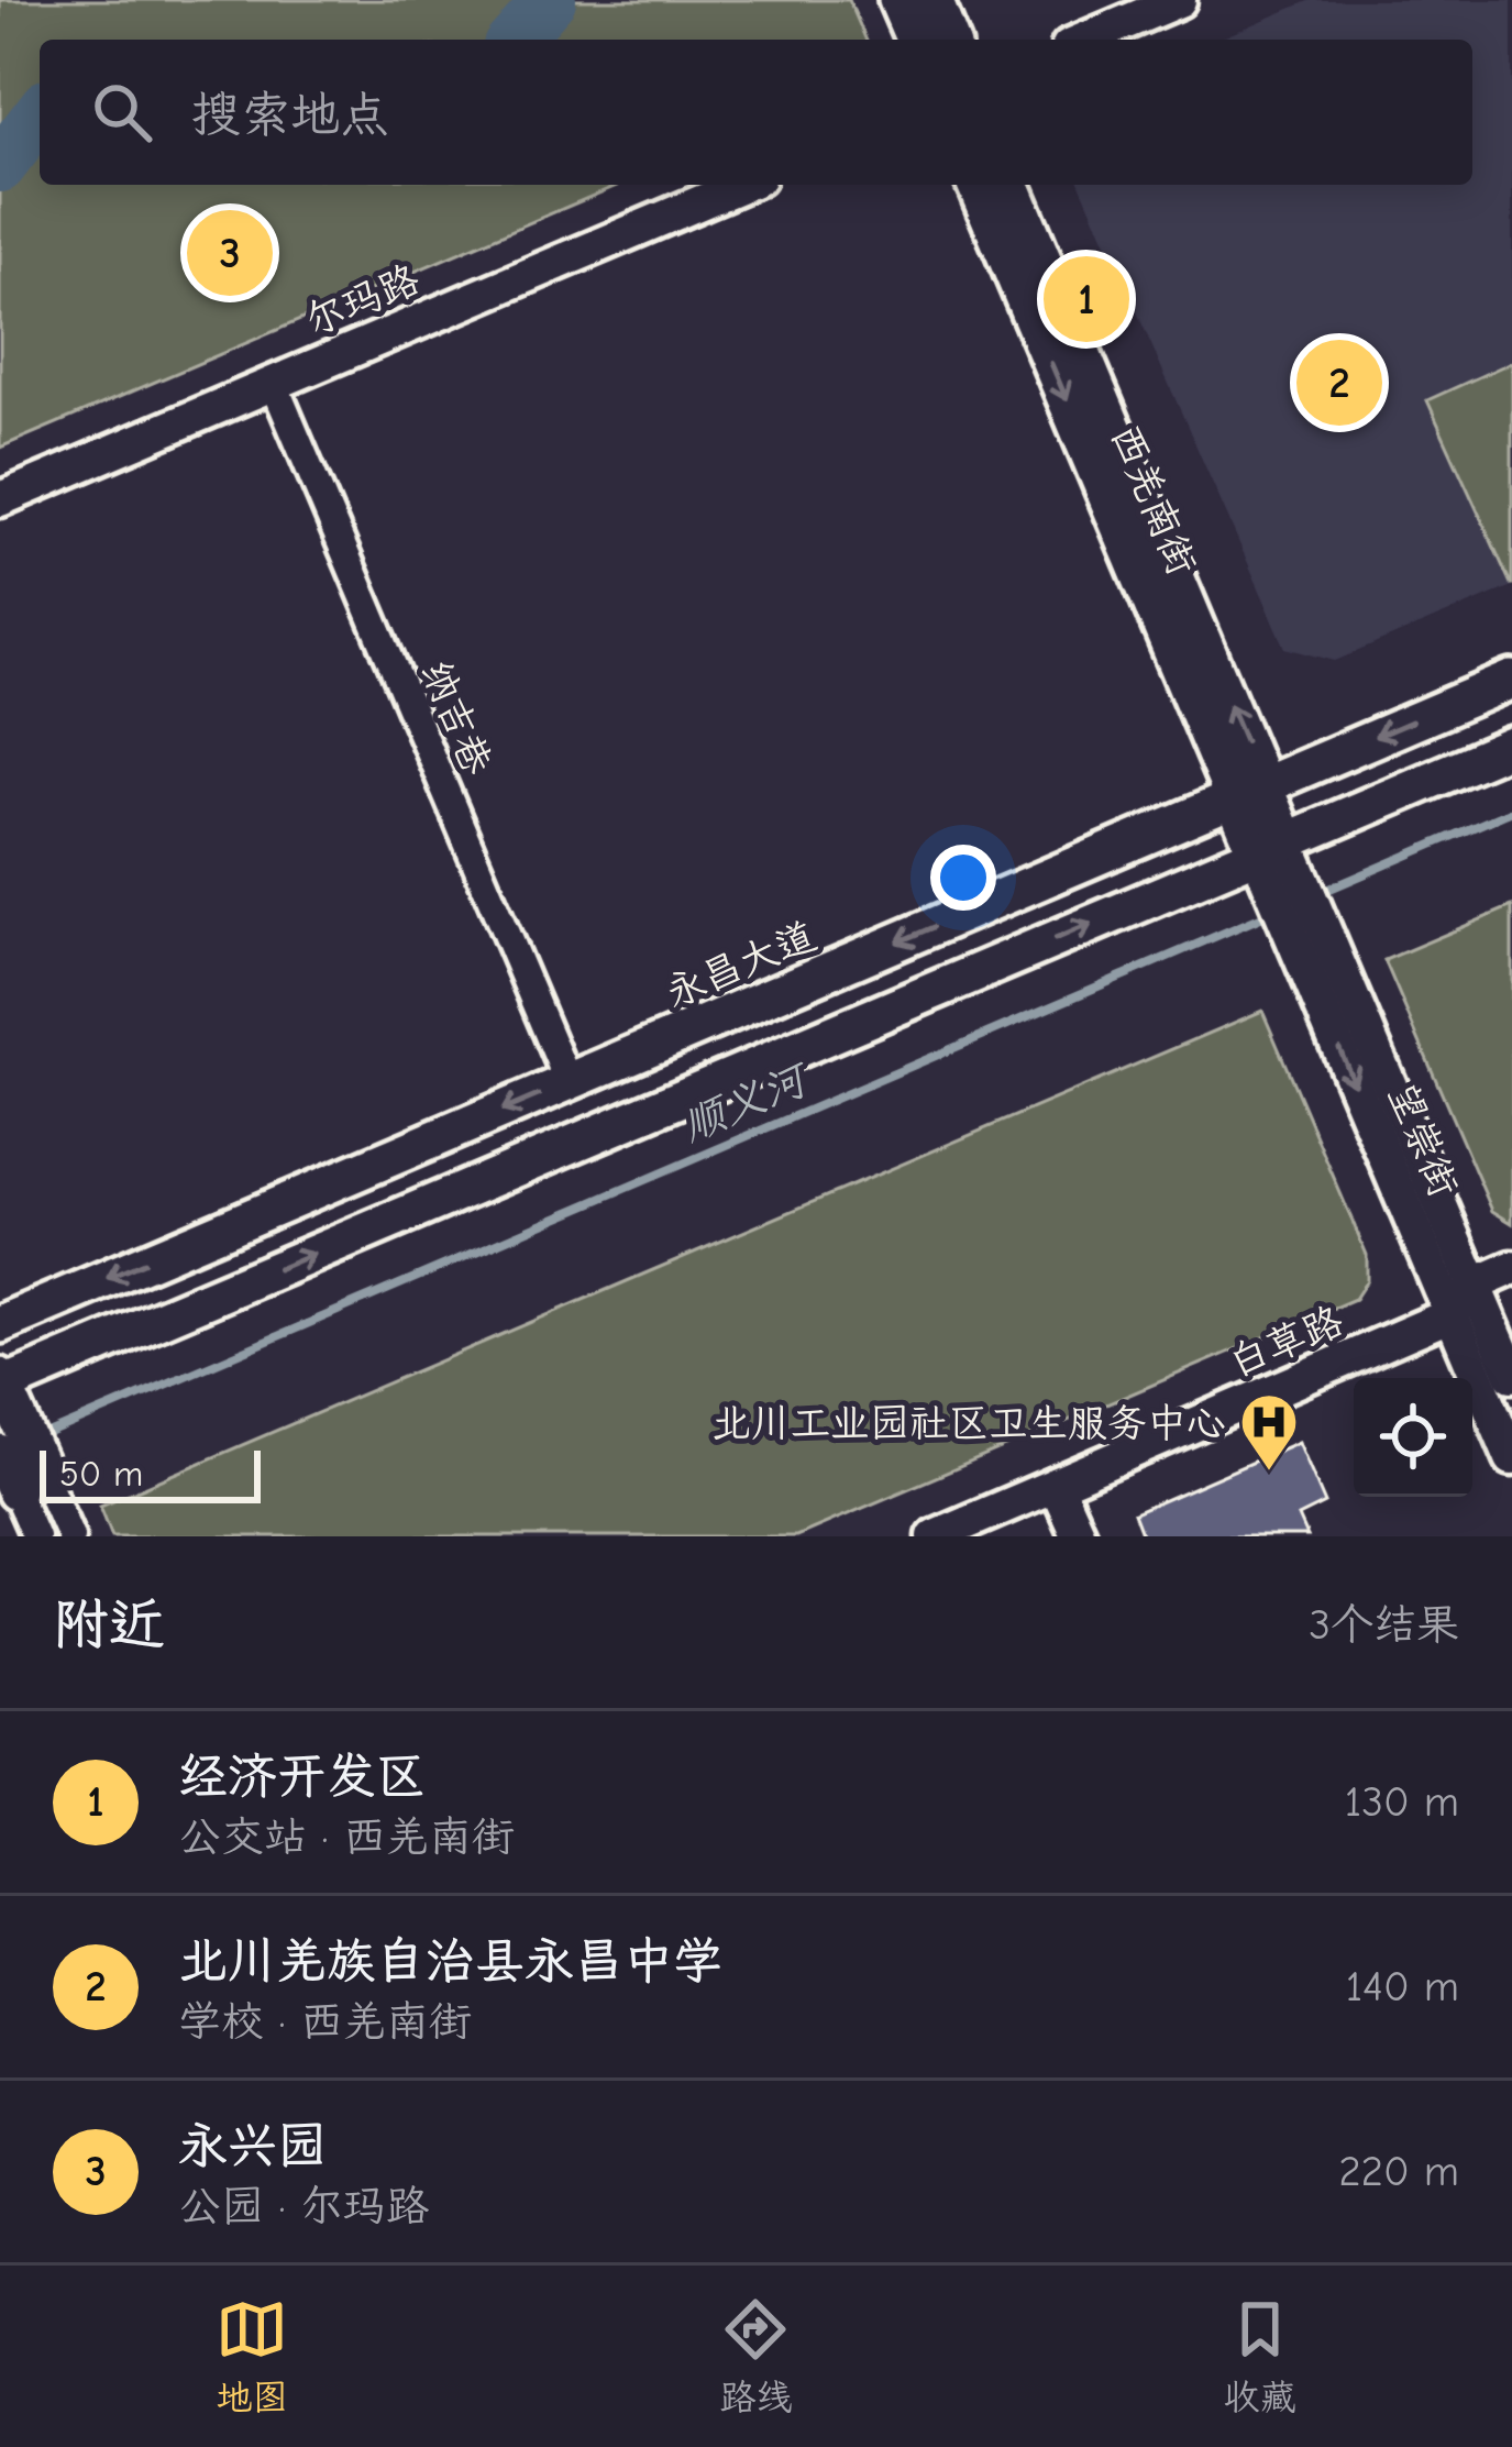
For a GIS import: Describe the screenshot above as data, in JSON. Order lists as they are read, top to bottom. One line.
{"streets":{"main road":["西羌南街","永昌大道"],"street":["尔玛路","纳吉巷","望崇街","白草路"]},"crossings":[["尔玛路","纳吉巷"],["西羌南街","永昌大道"],["西羌南街","望崇街"],["纳吉巷","永昌大道"],["望崇街","白草路"]],"water":["顺义河"],"places":{"hospital":["北川工业园社区卫生服务中心"]},"scale_bar":"50 m","page":{"search":"搜索地点","pins":["3","1","2"],"scale":"50 m","heading":["附近","3个结果"],"list":[{"mark":"1","name":"经济开发区","note":"公交站 · 西羌南街","value":"130 m"},{"mark":"2","name":"北川羌族自治县永昌中学","note":"学校 · 西羌南街","value":"140 m"},{"mark":"3","name":"永兴园","note":"公园 · 尔玛路","value":"220 m"}],"nav":["地图","路线","收藏"]}}
